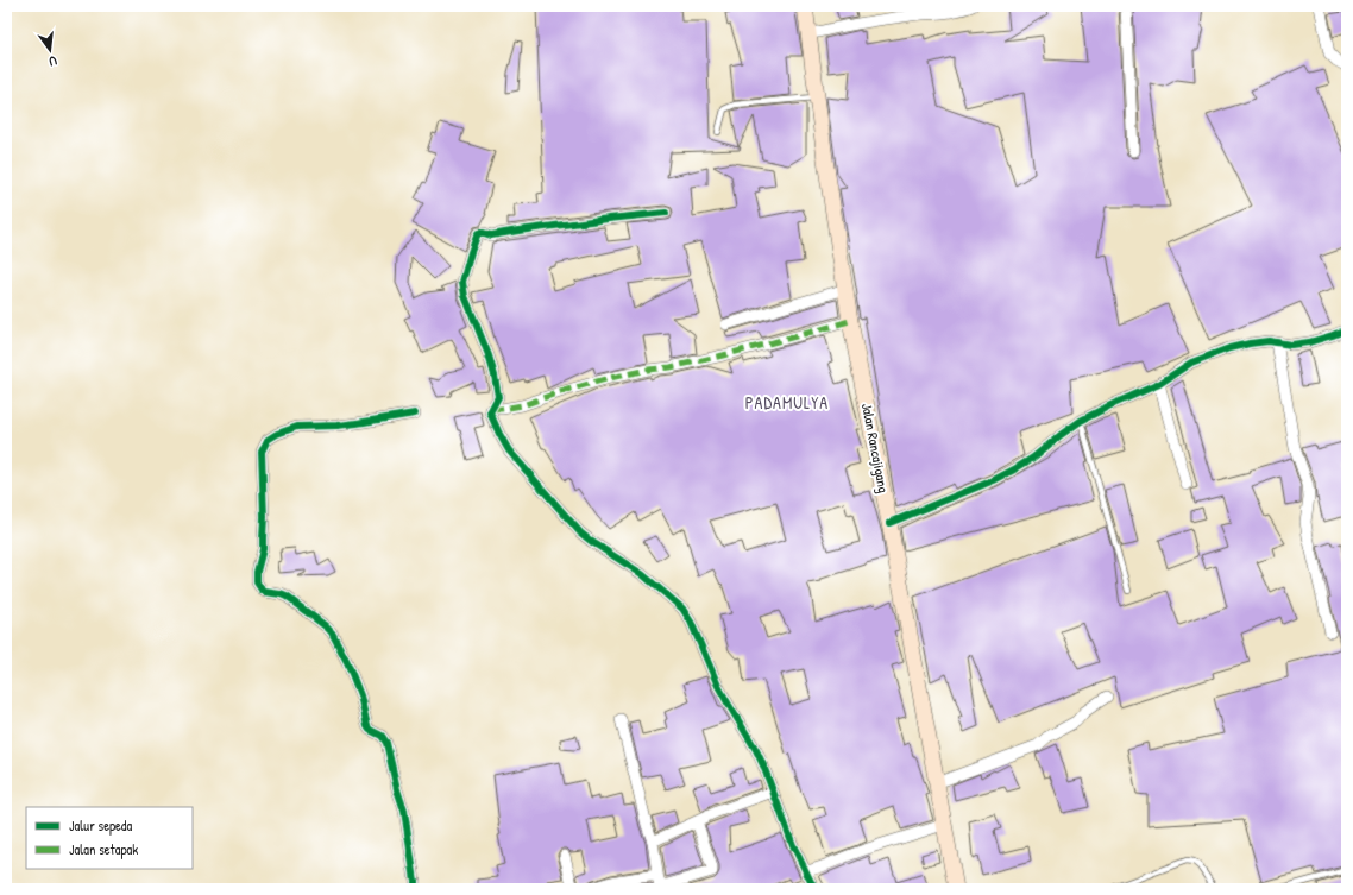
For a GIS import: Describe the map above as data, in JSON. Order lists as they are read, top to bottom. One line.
{"streets":{"main road":["Jalan Rancajigang"]},"districts":["PADAMULYA"],"legend":["Jalur sepeda","Jalan setapak"],"north":"bottom"}
